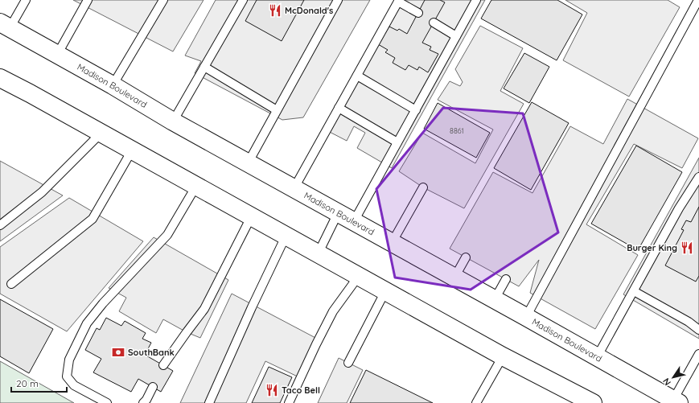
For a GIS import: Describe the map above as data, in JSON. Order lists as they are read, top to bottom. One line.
{"streets":{"main road":["Madison Boulevard"]},"places":{"restaurant":["McDonald's","Burger King","Taco Bell"],"bank":["SouthBank"]},"house_numbers":["8861"],"scale_bar":"20 m","north":"bottom left"}
